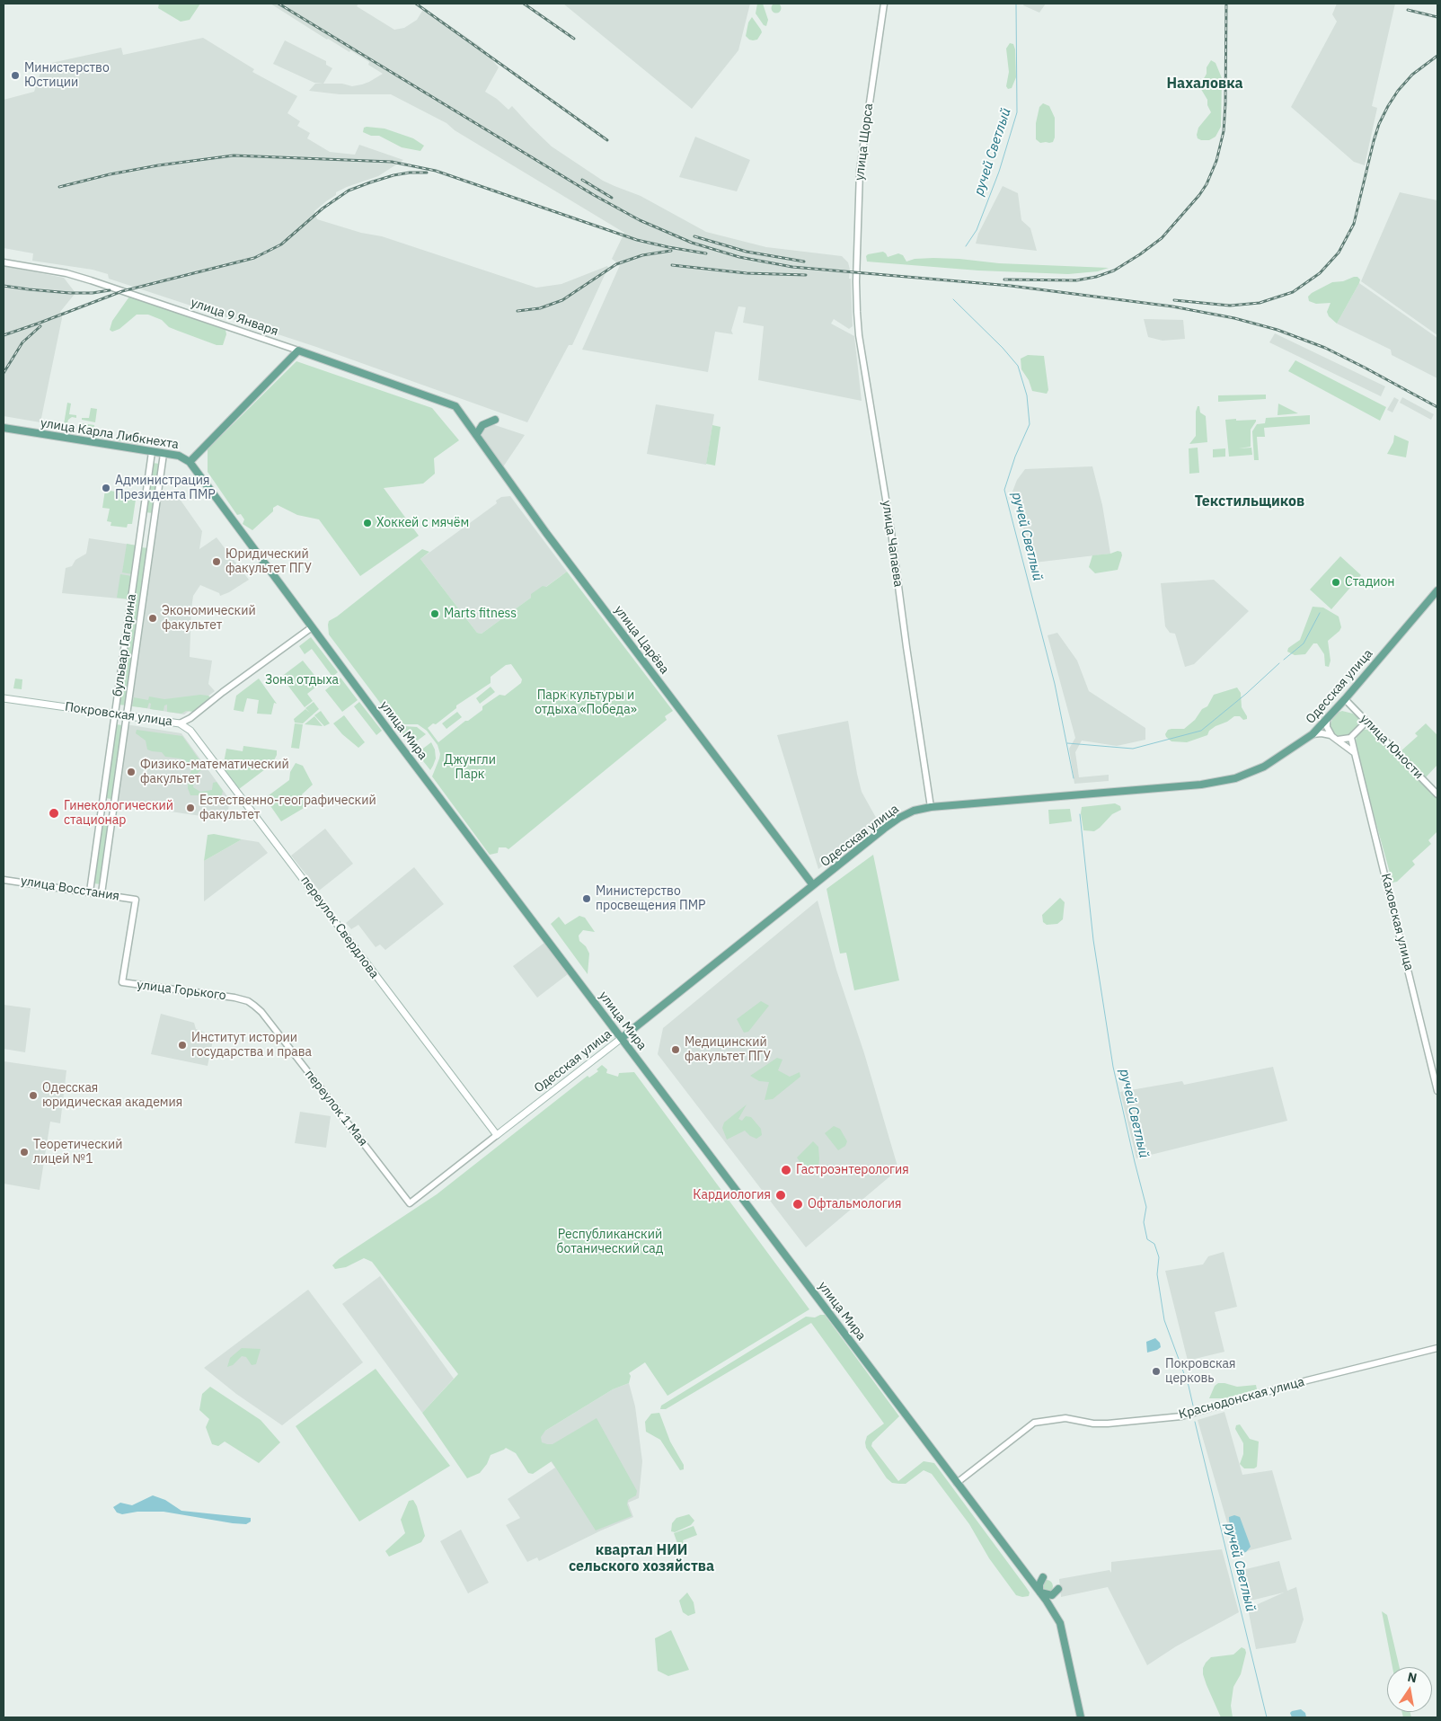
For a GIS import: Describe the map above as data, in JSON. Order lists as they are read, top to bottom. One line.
{"streets":{"main road":["улица 9 Января","улица Карла Либкнехта","улица Царёва","Одесская улица","Покровская улица","улица Мира","переулок Свердлова"],"street":["улица Щорса","улица Чапаева","бульвар Гагарина","улица Юности","улица Восстания","Каховская улица","улица Горького","переулок 1 Мая","Краснодонская улица"]},"crossings":[["улица Щорса","улица Чапаева"],["улица 9 Января","улица Карла Либкнехта"],["улица 9 Января","улица Царёва"],["улица Карла Либкнехта","бульвар Гагарина"],["улица Карла Либкнехта","улица Мира"],["улица Чапаева","Одесская улица"],["улица Царёва","Одесская улица"],["бульвар Гагарина","Покровская улица"],["бульвар Гагарина","улица Восстания"],["Одесская улица","улица Мира"],["Одесская улица","улица Юности"],["Одесская улица","переулок Свердлова"],["Одесская улица","переулок 1 Мая"],["Покровская улица","улица Мира"],["Покровская улица","переулок Свердлова"],["улица Мира","Краснодонская улица"],["улица Восстания","улица Горького"],["улица Горького","переулок 1 Мая"]],"districts":["Нахаловка","Текстильщиков","квартал НИИ сельского хозяйства"],"water":["ручей Светлый"],"parks":["Зона отдыха","Парк культуры и отдыха «Победа»","Джунгли Парк","Республиканский ботанический сад"],"places":["Министерство Юстиции","Администрация Президента ПМР","Хоккей с мячём","Юридический факультет ПГУ","Стадион","Marts fitness","Экономический факультет","Физико-математический факультет","Естественно-географический факультет","Гинекологический стационар","Министерство просвещения ПМР","Институт истории государства и права","Медицинский факультет ПГУ","Одесская юридическая академия","Теоретический лицей №1","Гастроэнтерология","Кардиология","Офтальмология","Покровская церковь"],"north":"top"}
